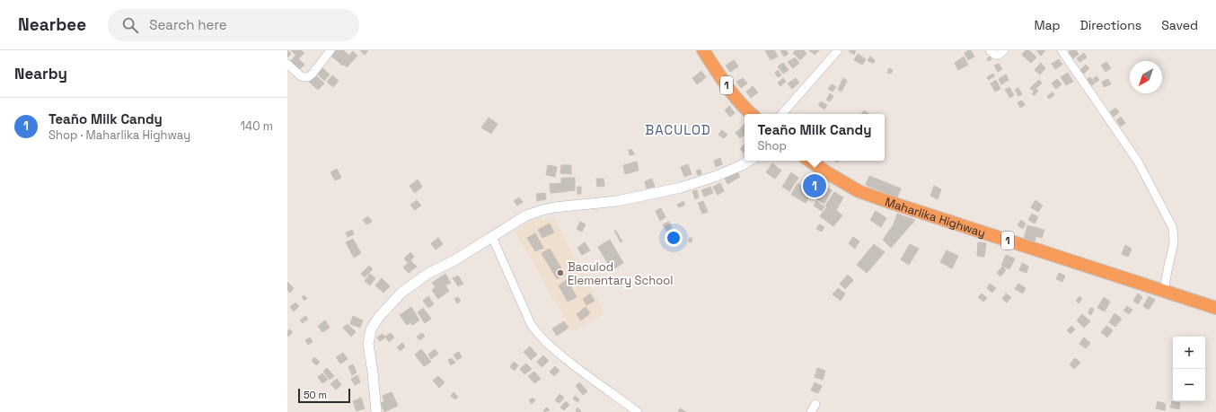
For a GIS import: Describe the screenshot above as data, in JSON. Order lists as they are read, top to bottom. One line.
{"streets":{"highway":["1","Maharlika Highway"]},"districts":["BACULOD"],"places":["Baculod Elementary School"],"scale_bar":"50 m","north":"bottom left","page":{"header":"Nearbee","search":"Search here","nav":["Map","Directions","Saved"],"heading":"Nearby","list":[{"mark":"1","name":"Teaño Milk Candy","note":"Shop · Maharlika Highway","value":"140 m"}],"popup":["Teaño Milk Candy","Shop"],"pins":"1","map_buttons":["+","−"],"scale":"50 m"}}
